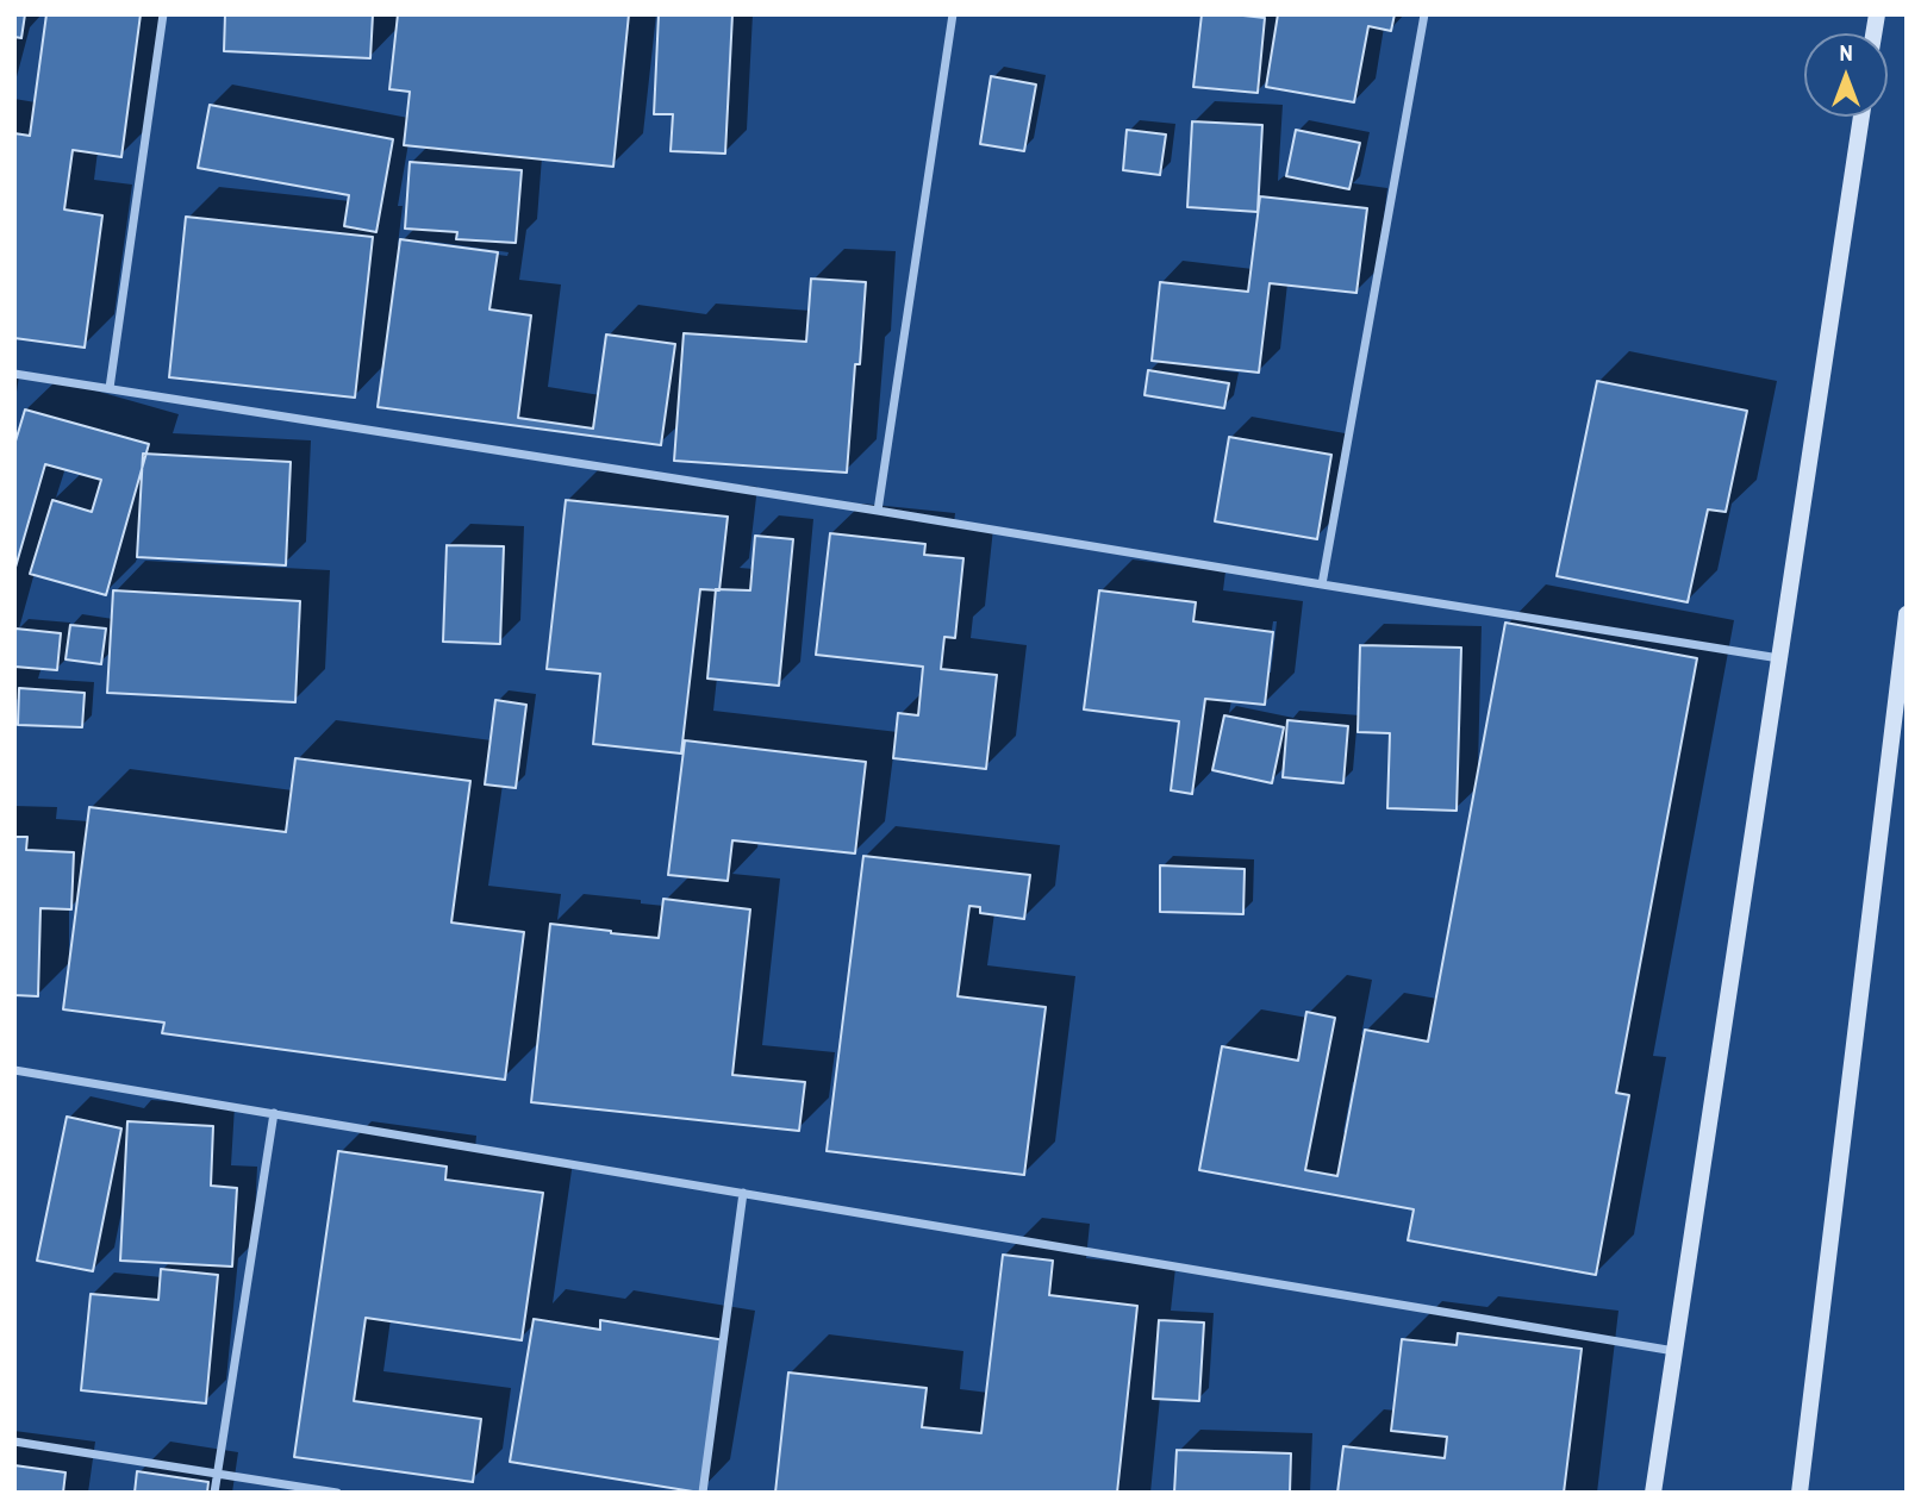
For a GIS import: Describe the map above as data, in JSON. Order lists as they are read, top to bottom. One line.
{"north":"top"}
